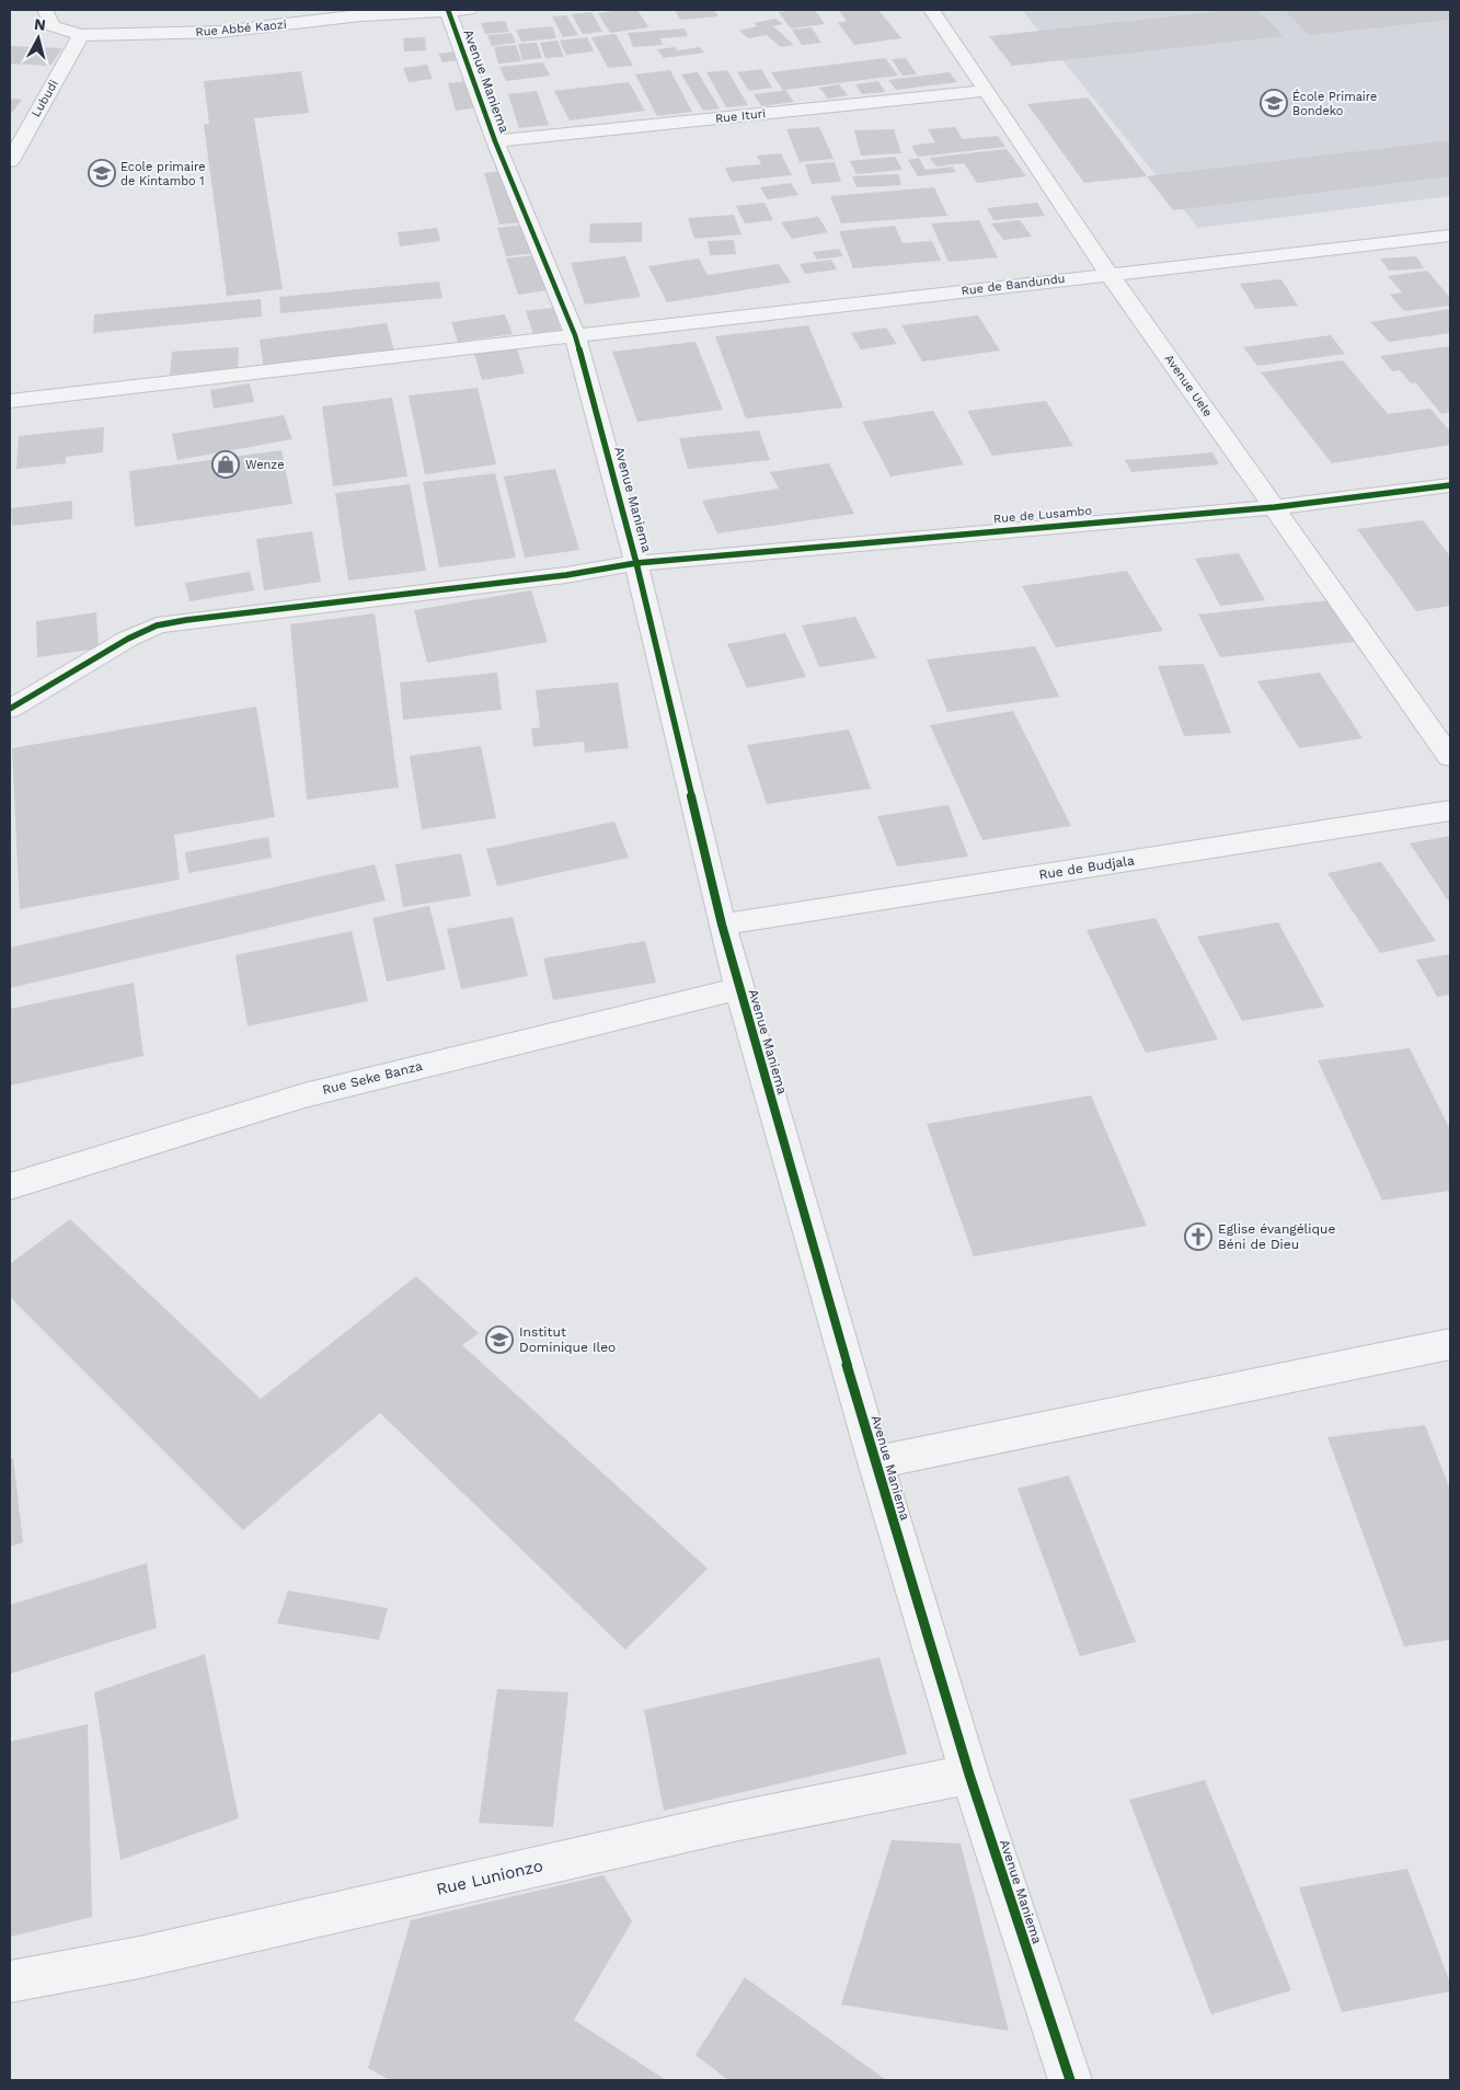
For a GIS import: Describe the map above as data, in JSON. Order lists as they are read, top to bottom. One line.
{"streets":{"street":["Rue Abbé Kaozi","Avenue Maniema","Lubudi","Rue Ituri","Rue de Bandundu","Avenue Uele","Rue de Lusambo","Rue de Budjala","Rue Seke Banza","Rue Lunionzo"]},"crossings":[["Rue Abbé Kaozi","Avenue Maniema"],["Rue Abbé Kaozi","Lubudi"],["Avenue Maniema","Rue Ituri"],["Avenue Maniema","Rue de Bandundu"],["Avenue Maniema","Rue de Lusambo"],["Avenue Maniema","Rue de Budjala"],["Avenue Maniema","Rue Seke Banza"],["Avenue Maniema","Rue Lunionzo"],["Rue Ituri","Avenue Uele"],["Rue de Bandundu","Avenue Uele"],["Avenue Uele","Rue de Lusambo"]],"places":{"school or university":["École Primaire Bondeko","Ecole primaire de Kintambo 1","Institut Dominique Ileo"],"shop":["Wenze"],"church":["Eglise évangélique Béni de Dieu"]},"north":"top"}
